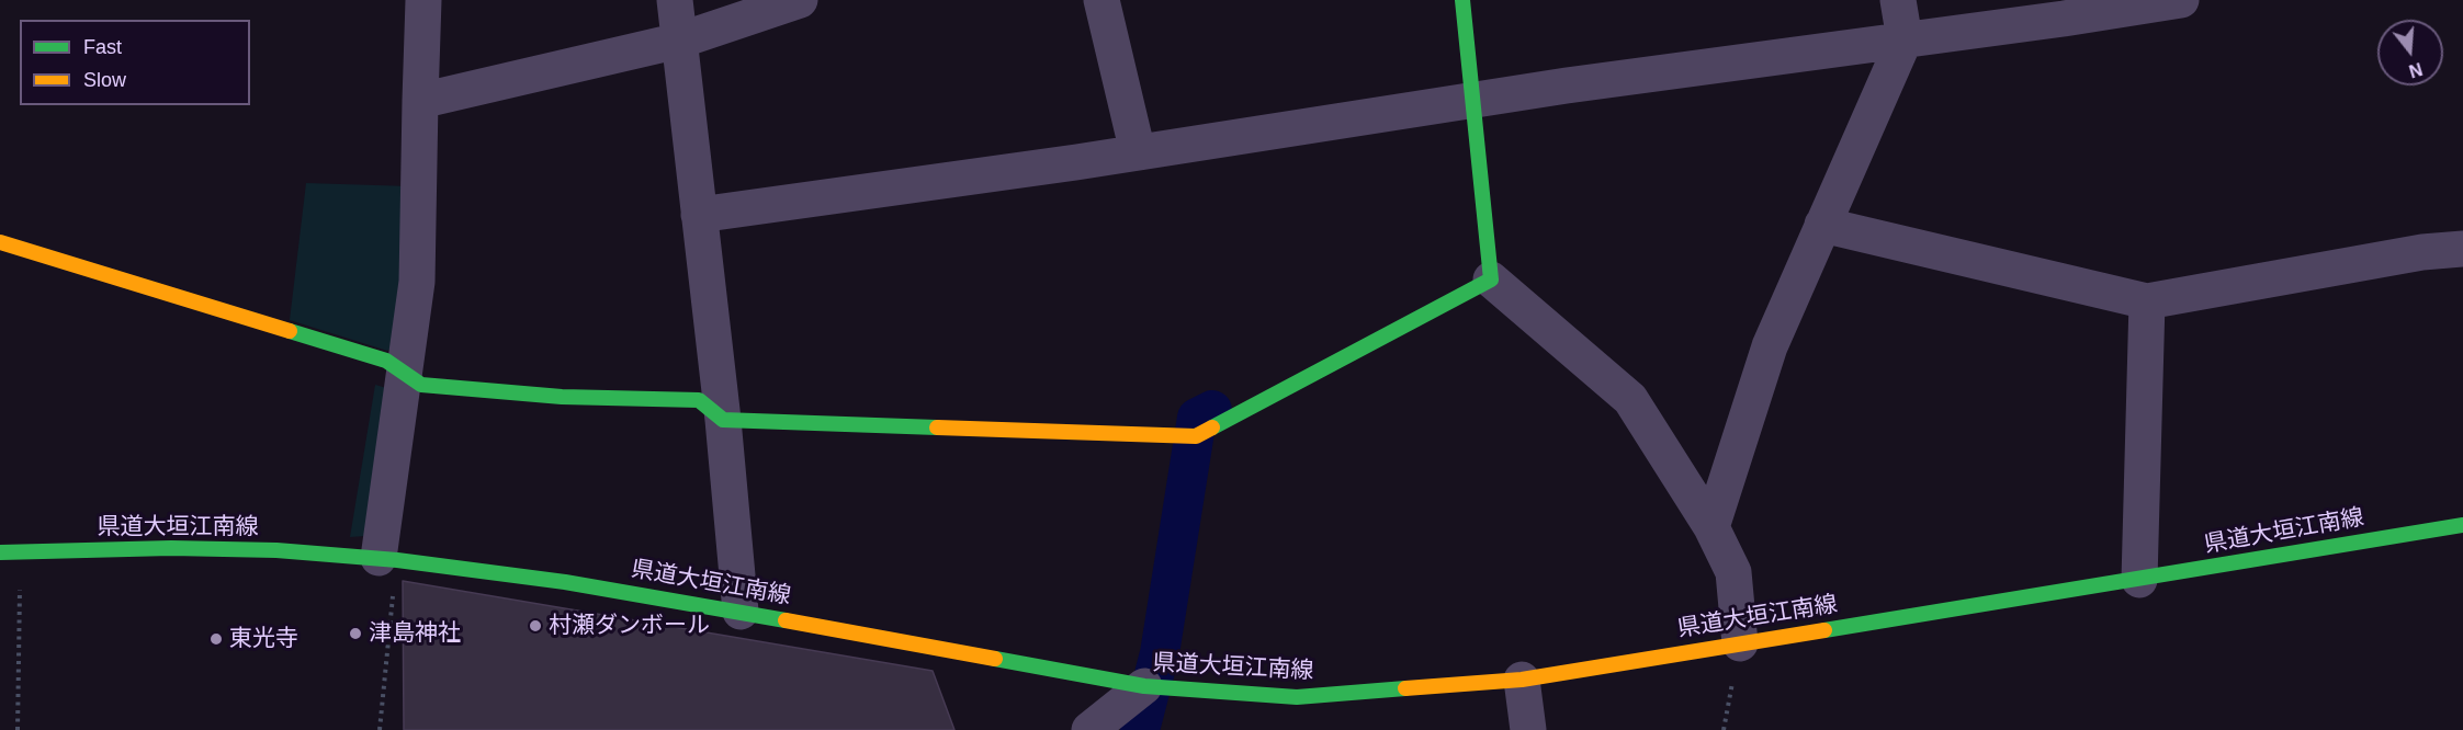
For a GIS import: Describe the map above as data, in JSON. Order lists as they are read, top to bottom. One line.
{"streets":{"main road":["県道大垣江南線"]},"places":["村瀬ダンボール","津島神社","東光寺"],"legend":["Fast","Slow"],"north":"bottom"}
